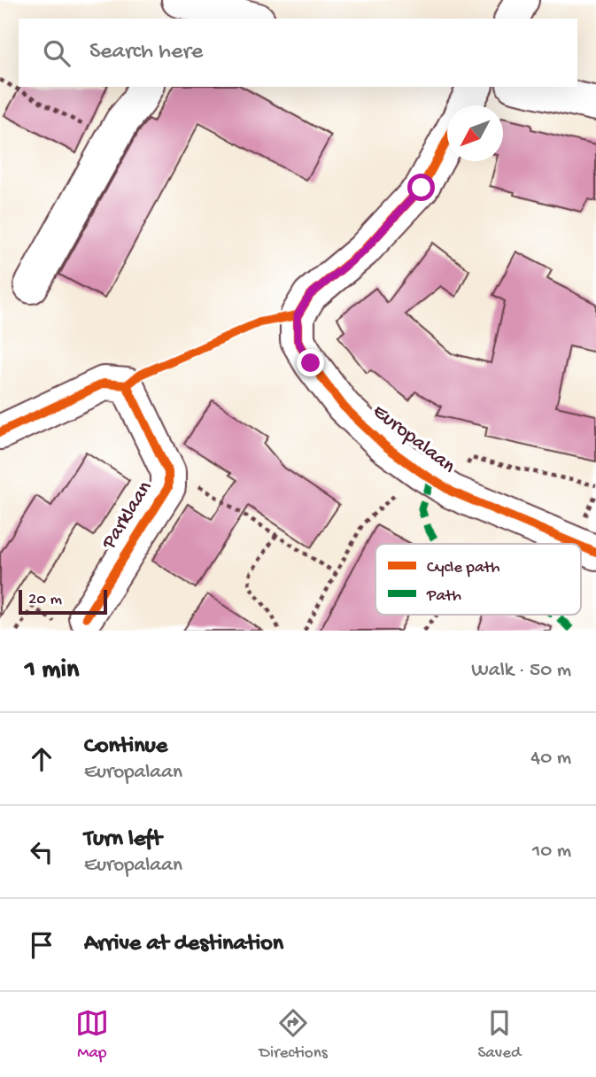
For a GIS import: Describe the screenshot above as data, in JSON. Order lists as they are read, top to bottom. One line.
{"streets":{"street":["Europalaan","Parklaan"]},"legend":["Cycle path","Path"],"scale_bar":"20 m","north":"bottom left","page":{"search":"Search here","scale":"20 m","heading":["1 min","Walk · 50 m"],"list":[["Continue","Europalaan","40 m"],["Turn left","Europalaan","10 m"],"Arrive at destination"],"nav":["Map","Directions","Saved"]}}
